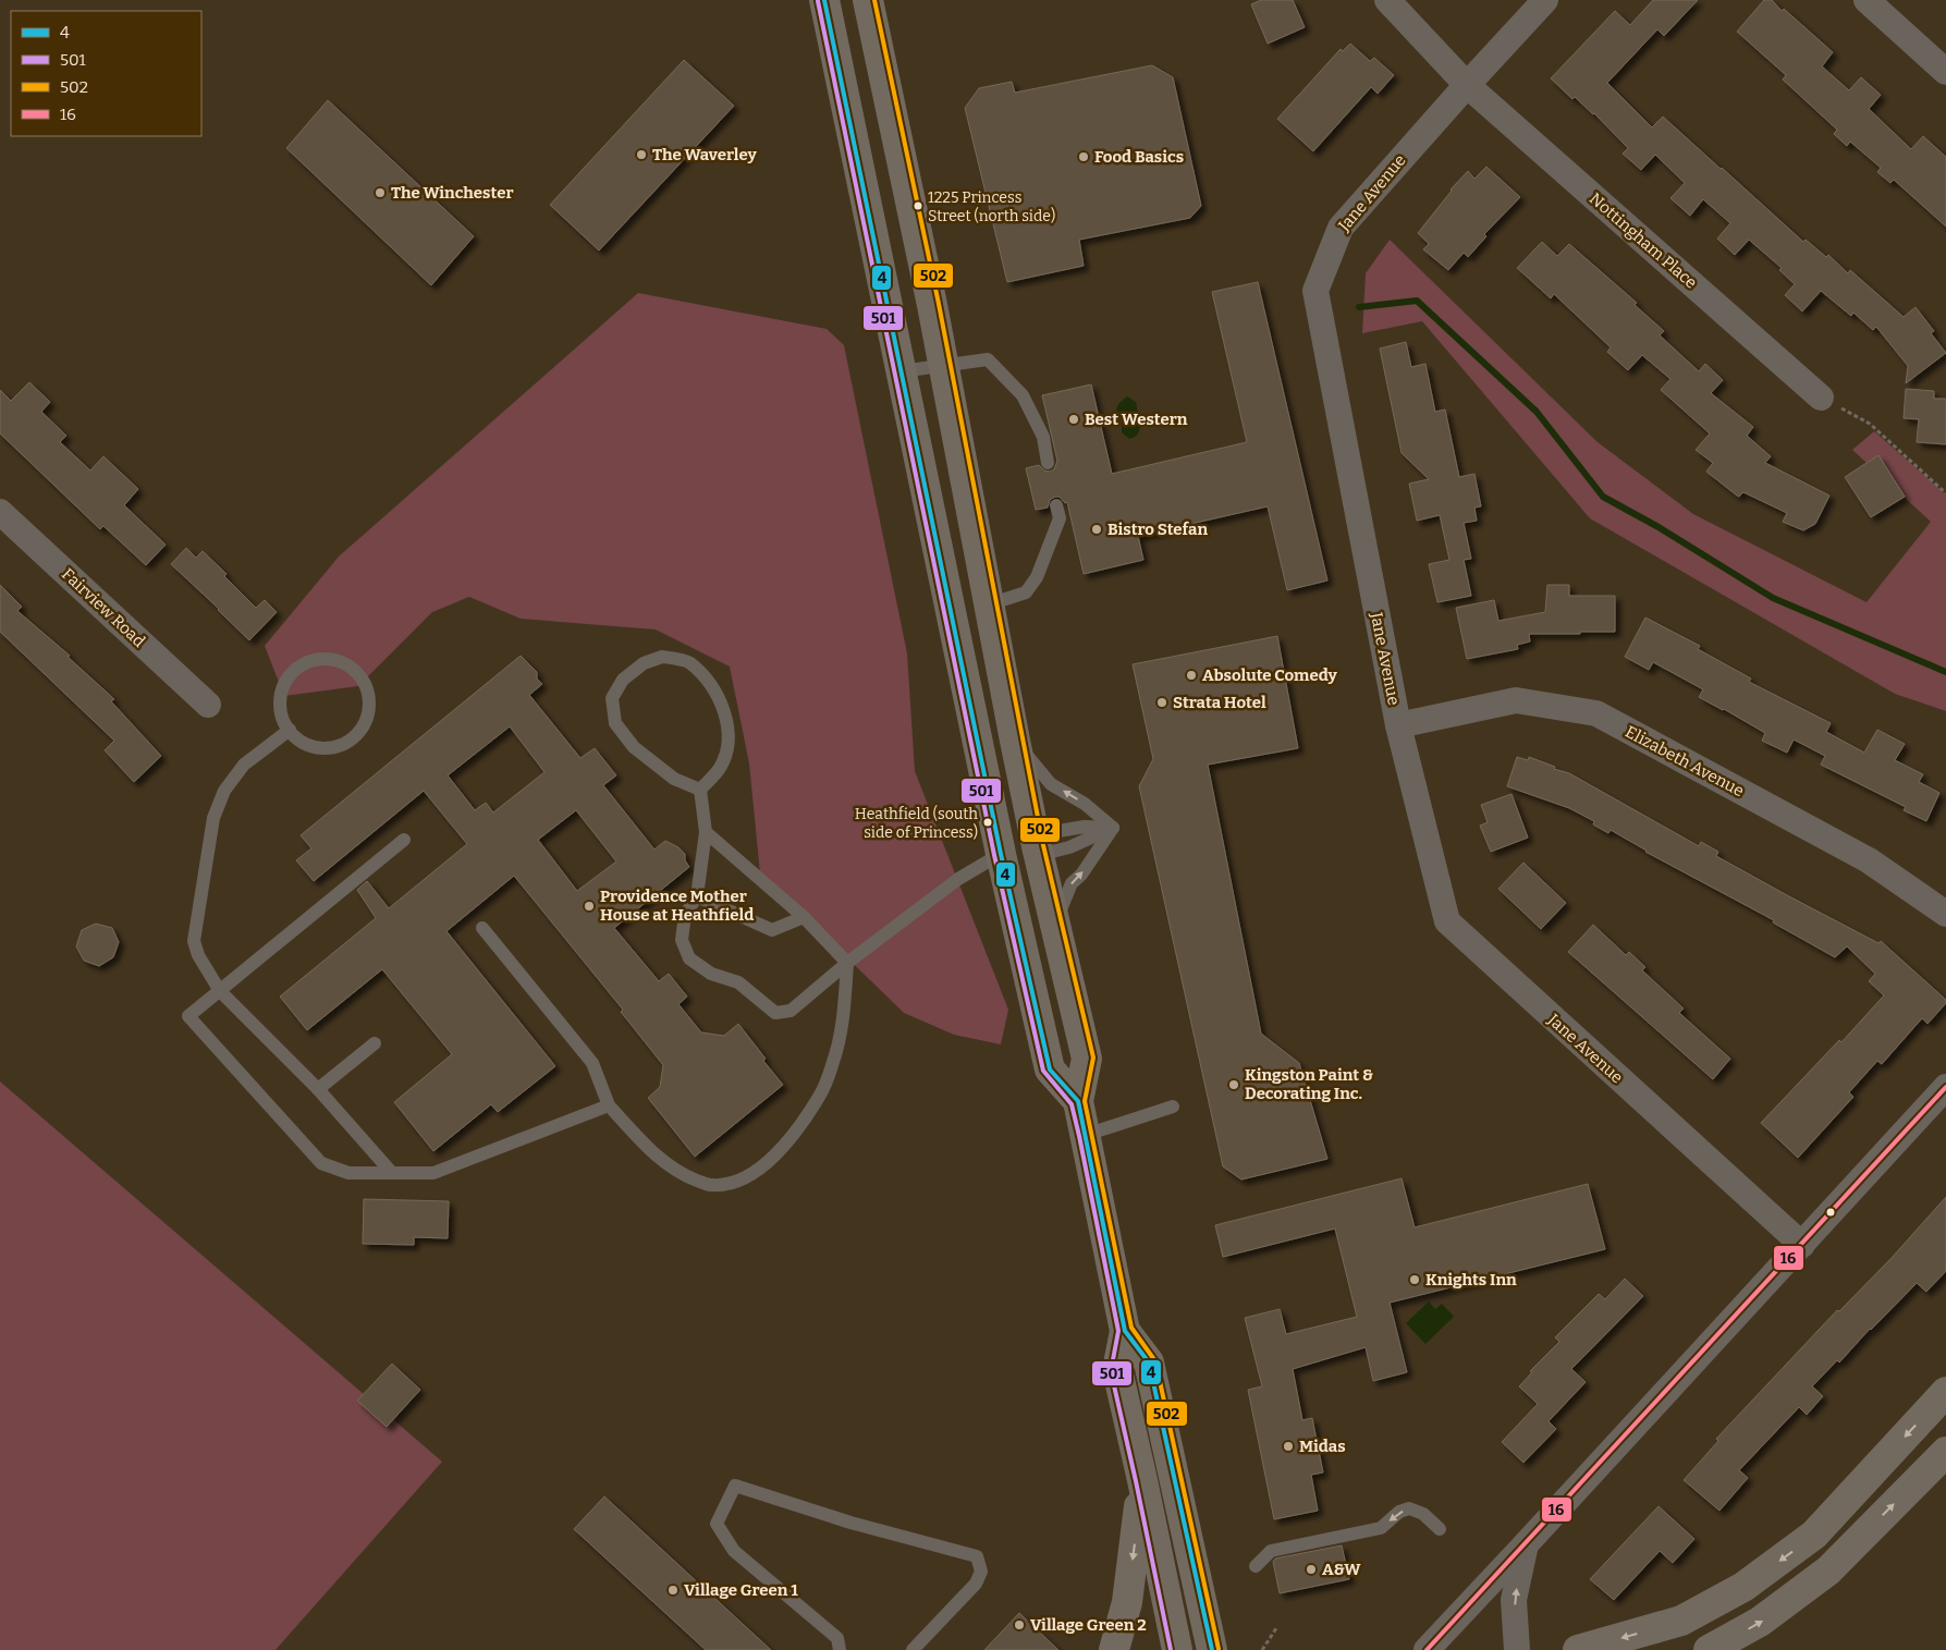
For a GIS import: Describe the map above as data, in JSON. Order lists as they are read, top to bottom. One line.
{"streets":{"street":["Jane Avenue","Nottingham Place","Fairview Road","Elizabeth Avenue"]},"crossings":[["Jane Avenue","Nottingham Place"],["Jane Avenue","Elizabeth Avenue"]],"places":["The Waverley","Food Basics","The Winchester","1225 Princess Street (north side)","Best Western","Bistro Stefan","Absolute Comedy","Strata Hotel","Heathfield (south side of Princess)","Providence Mother House at Heathfield","Kingston Paint & Decorating Inc.","Knights Inn","Midas","A&W","Village Green 1","Village Green 2"],"lines":["transit line 4","transit line 502","transit line 501","transit line 16"],"legend":["4","501","502","16"]}
